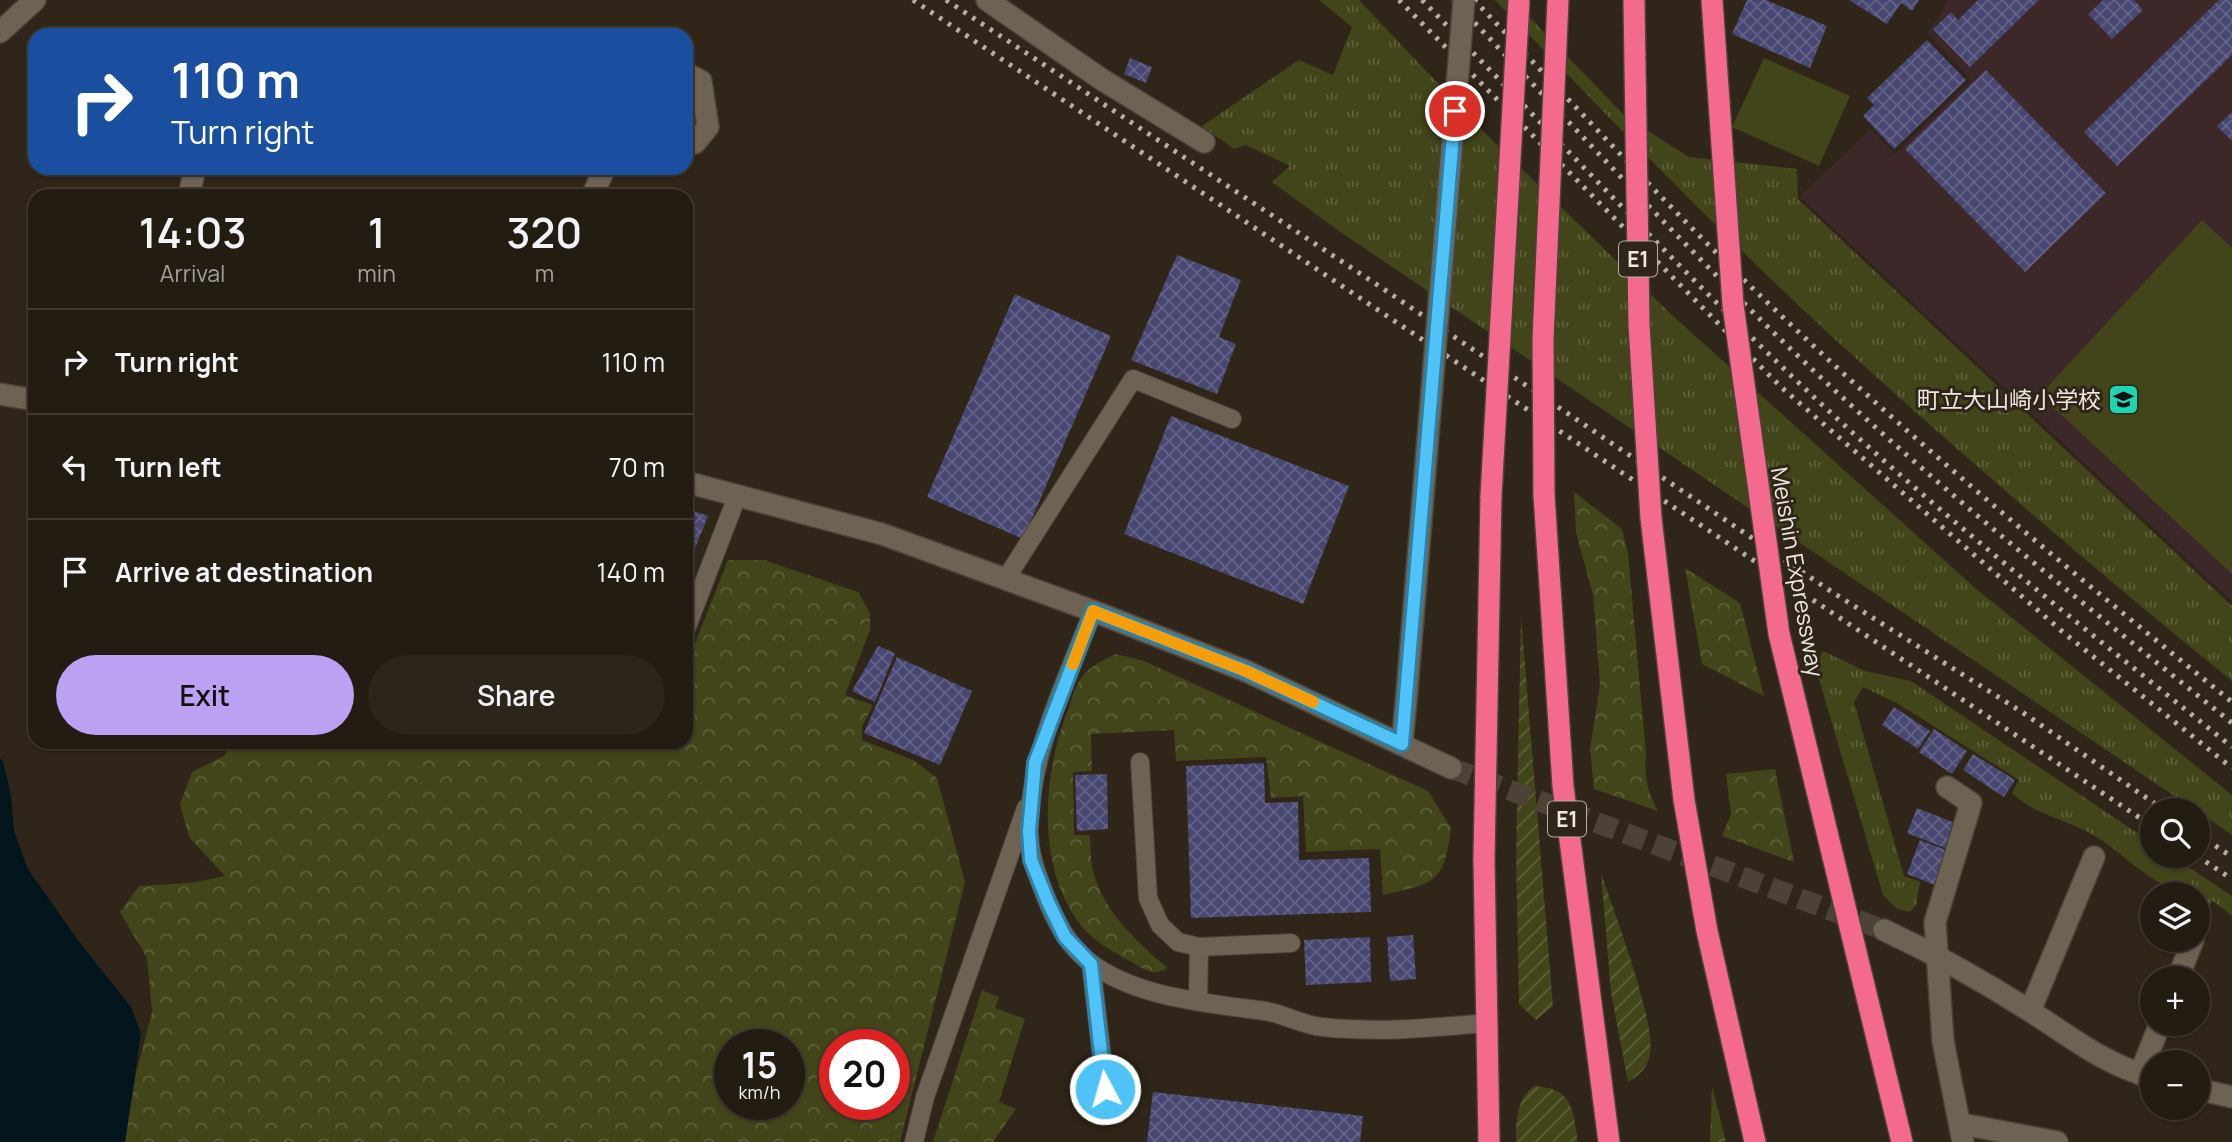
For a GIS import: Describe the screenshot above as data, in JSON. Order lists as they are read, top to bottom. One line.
{"streets":{"highway":["E1","Meishin Expressway"]},"places":{"school or university":["町立大山崎小学校"]},"page":{"turn":["110 m","Turn right"],"eta":["14:03","Arrival","1","min","320","m"],"list":[{"name":"Turn right","value":"110 m"},{"name":"Turn left","value":"70 m"},{"name":"Arrive at destination","value":"140 m"}],"buttons":["Exit","Share"],"map_buttons":["+","−"],"speed":"15 km/h","limit":"20"}}
